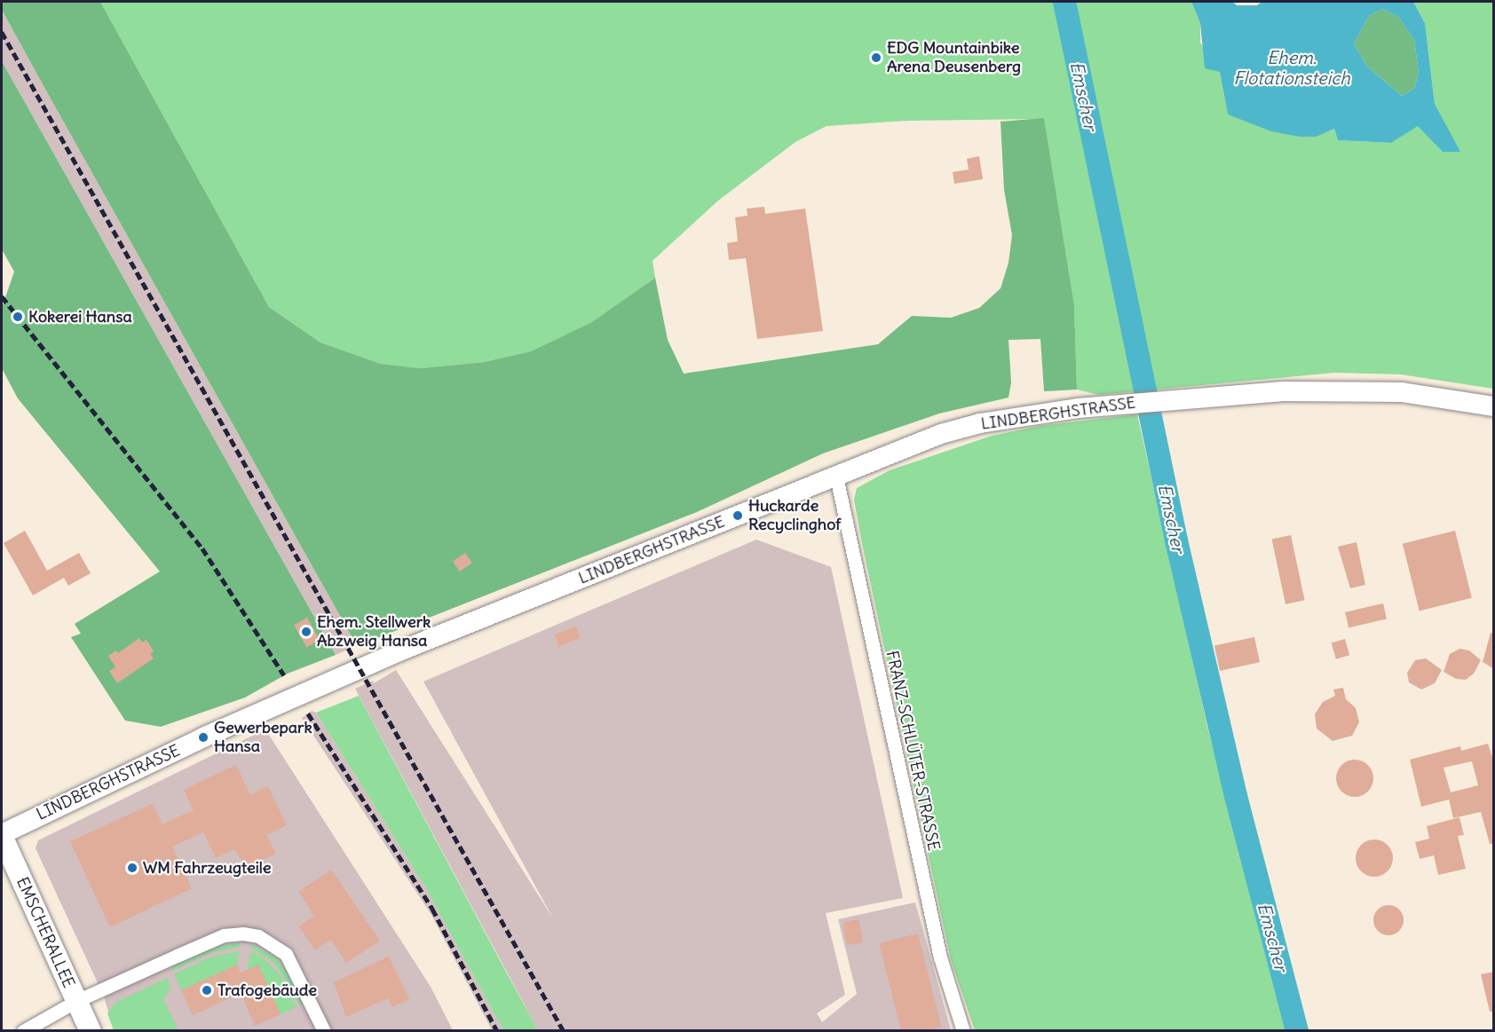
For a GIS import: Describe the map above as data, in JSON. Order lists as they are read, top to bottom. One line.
{"streets":{"main road":["LINDBERGHSTRASSE","EMSCHERALLEE"],"street":["FRANZ-SCHLÜTER-STRASSE"]},"crossings":[["LINDBERGHSTRASSE","FRANZ-SCHLÜTER-STRASSE"],["LINDBERGHSTRASSE","EMSCHERALLEE"]],"water":["Ehem. Flotationsteich","Emscher"],"places":["EDG Mountainbike Arena Deusenberg","Kokerei Hansa","Huckarde Recyclinghof","Ehem. Stellwerk Abzweig Hansa","Gewerbepark Hansa","WM Fahrzeugteile","Trafogebäude"]}
